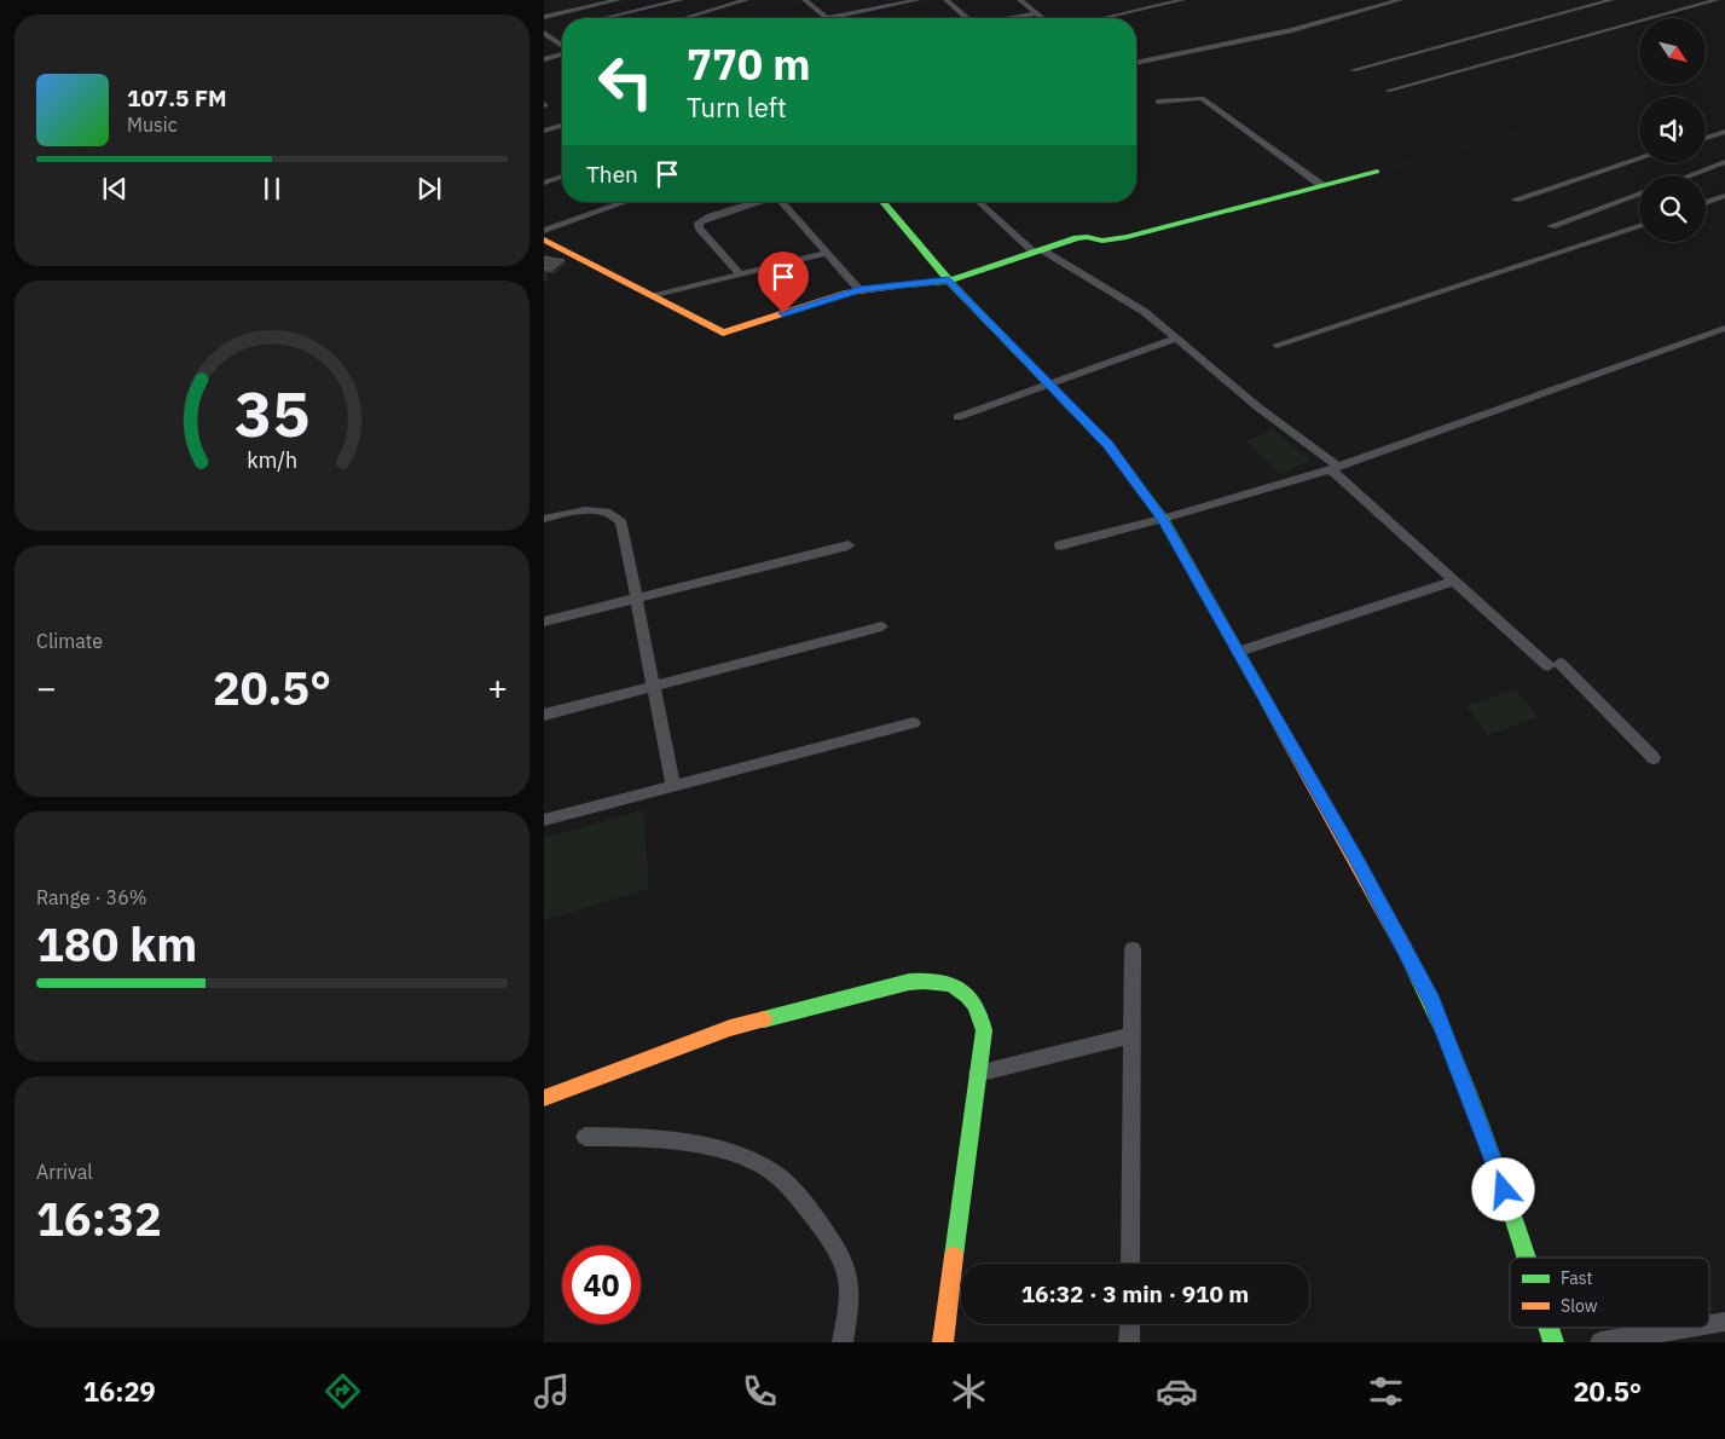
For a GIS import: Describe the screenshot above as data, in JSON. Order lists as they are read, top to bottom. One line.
{"legend":["Fast","Slow"],"north":"bottom right","page":{"turn":["770 m","Turn left"],"song":["107.5 FM","Music"],"then":"Then","tile":["Climate",["Range · 36%","180 km"],["Arrival","16:32"]],"heat":["−","20.5°","+"],"limit":"40","trip":"16:32 · 3 min · 910 m","tabs":["16:29","20.5°"],"gauge":["35","km/h"]}}
